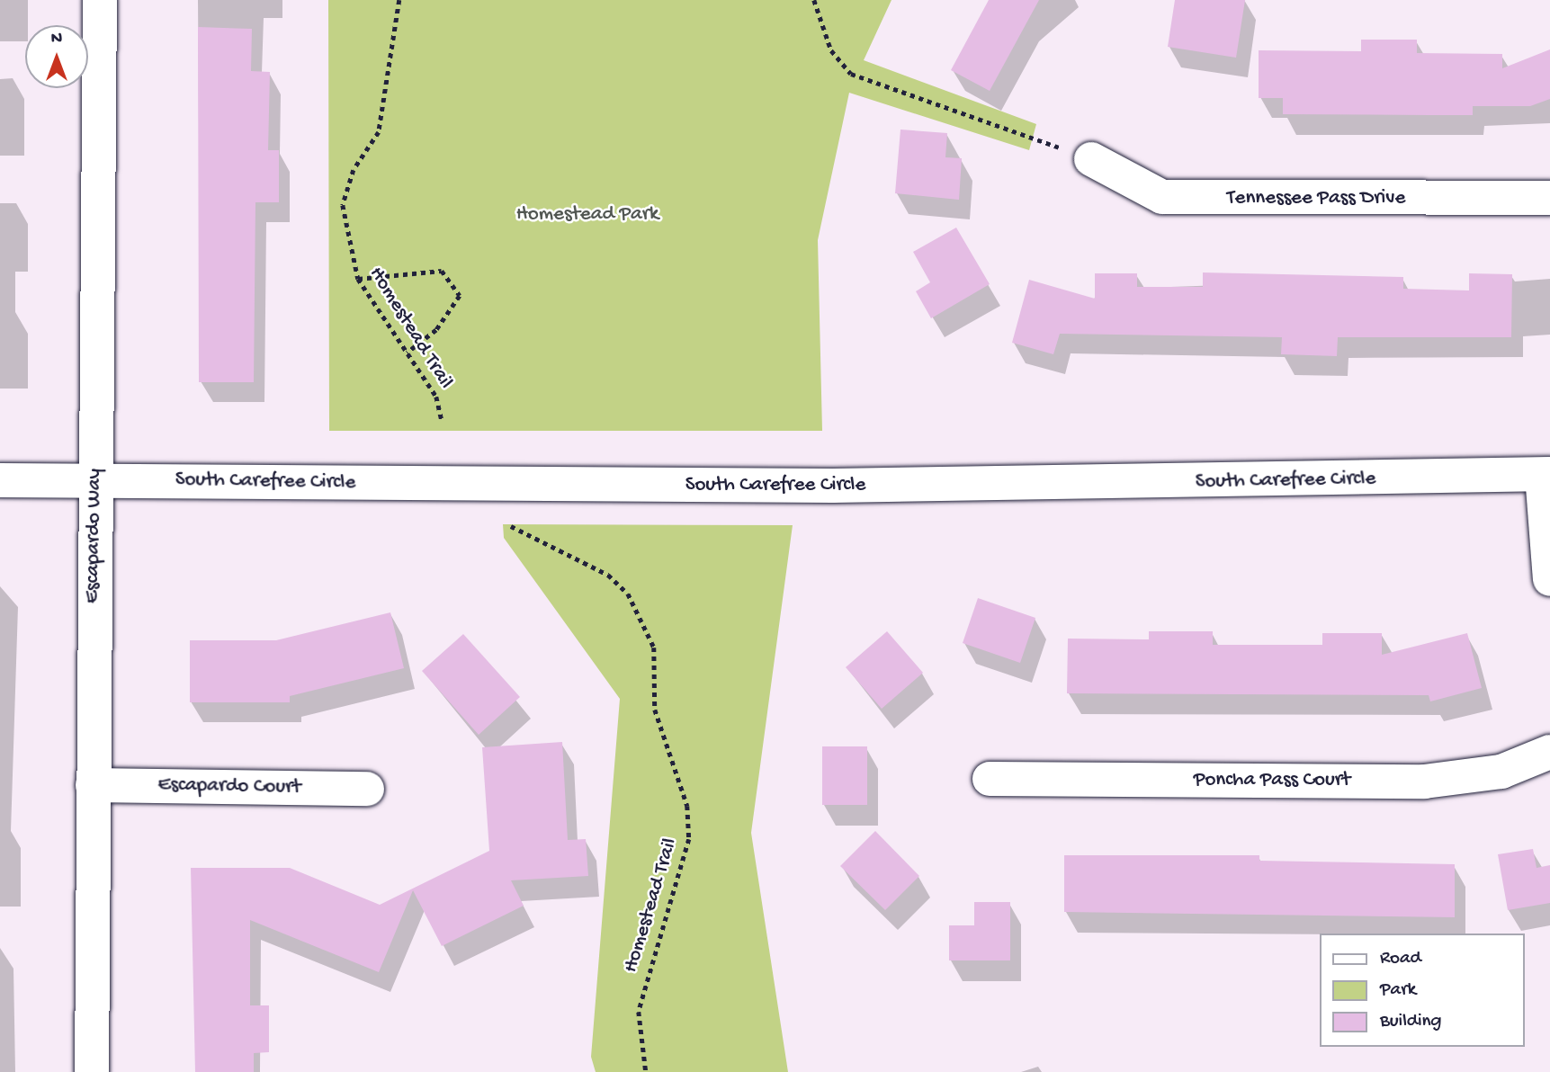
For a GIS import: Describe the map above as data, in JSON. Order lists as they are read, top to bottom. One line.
{"streets":{"street":["Tennessee Pass Drive","South Carefree Circle","Escapardo Way","Poncha Pass Court","Escapardo Court"],"path":["Homestead Trail"]},"crossings":[["South Carefree Circle","Escapardo Way"],["Escapardo Way","Escapardo Court"]],"parks":["Homestead Park"],"legend":["Road","Park","Building"],"north":"top"}
